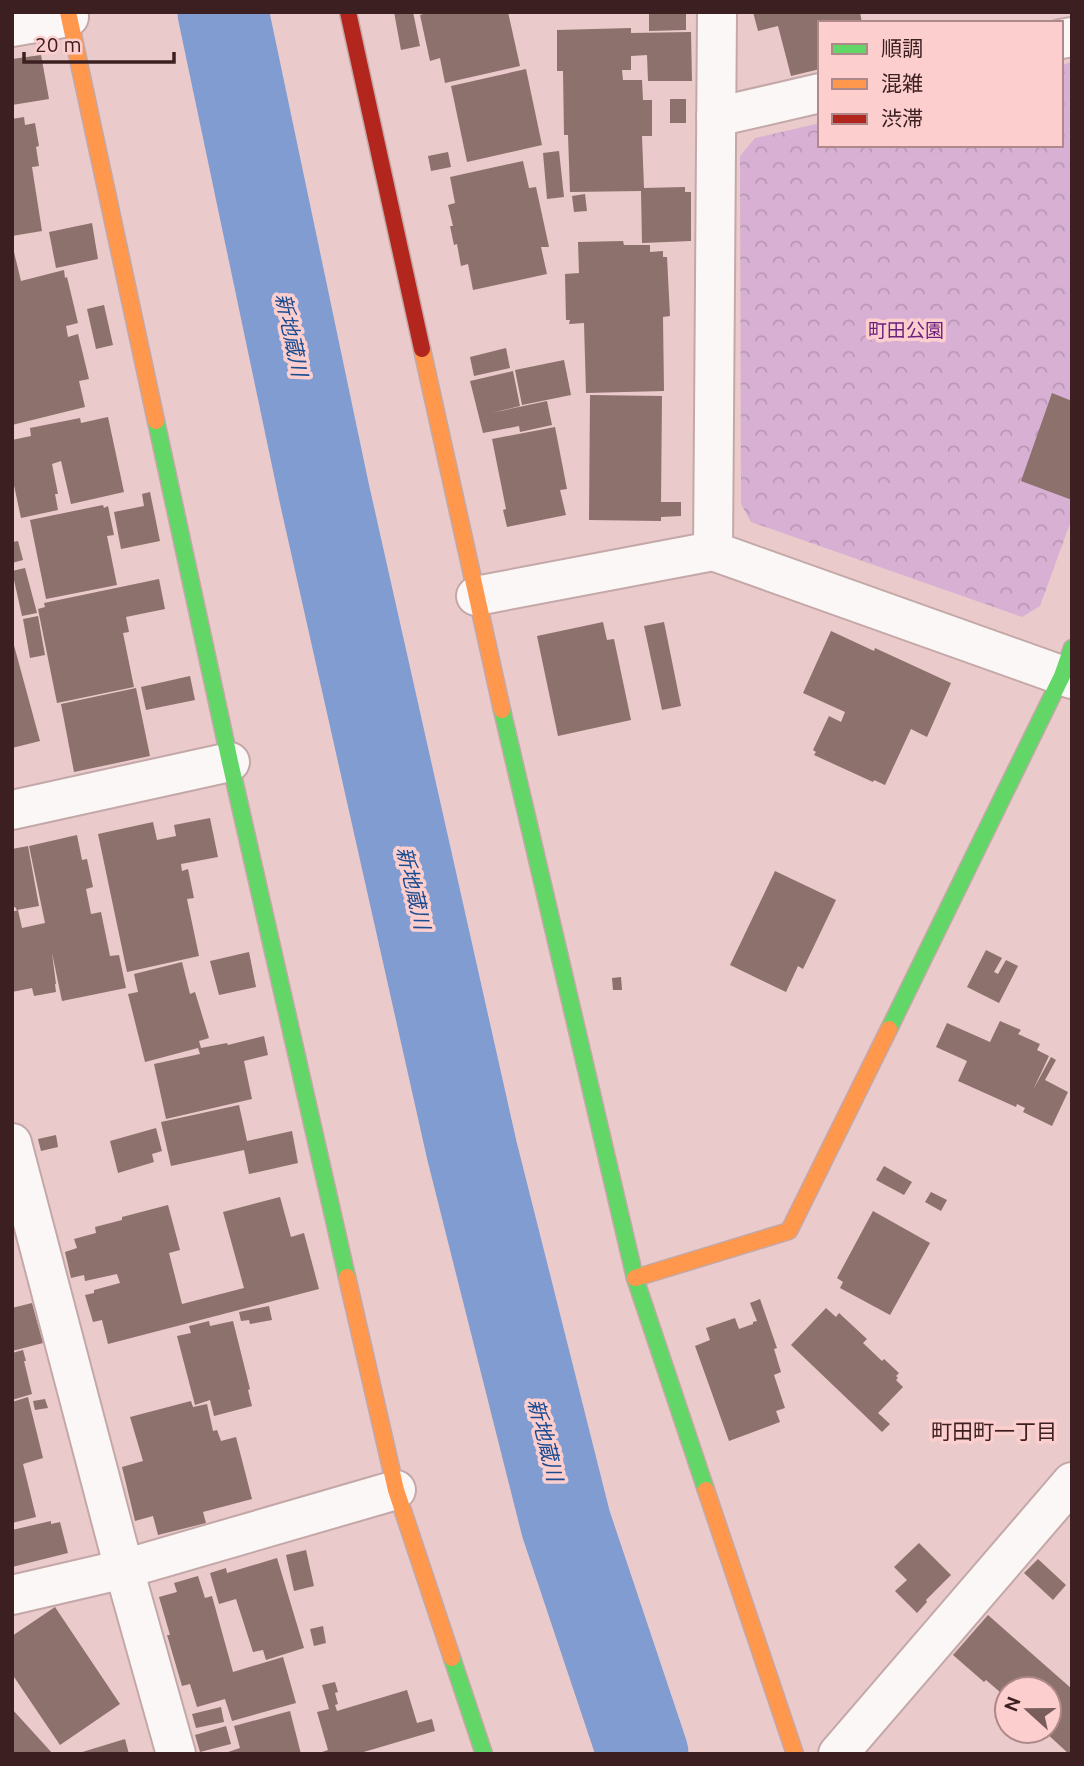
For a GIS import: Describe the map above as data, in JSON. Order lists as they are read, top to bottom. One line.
{"districts":["町田町一丁目"],"water":["新地蔵川"],"parks":["町田公園"],"legend":["順調","混雑","渋滞"],"scale_bar":"20 m","north":"left"}
